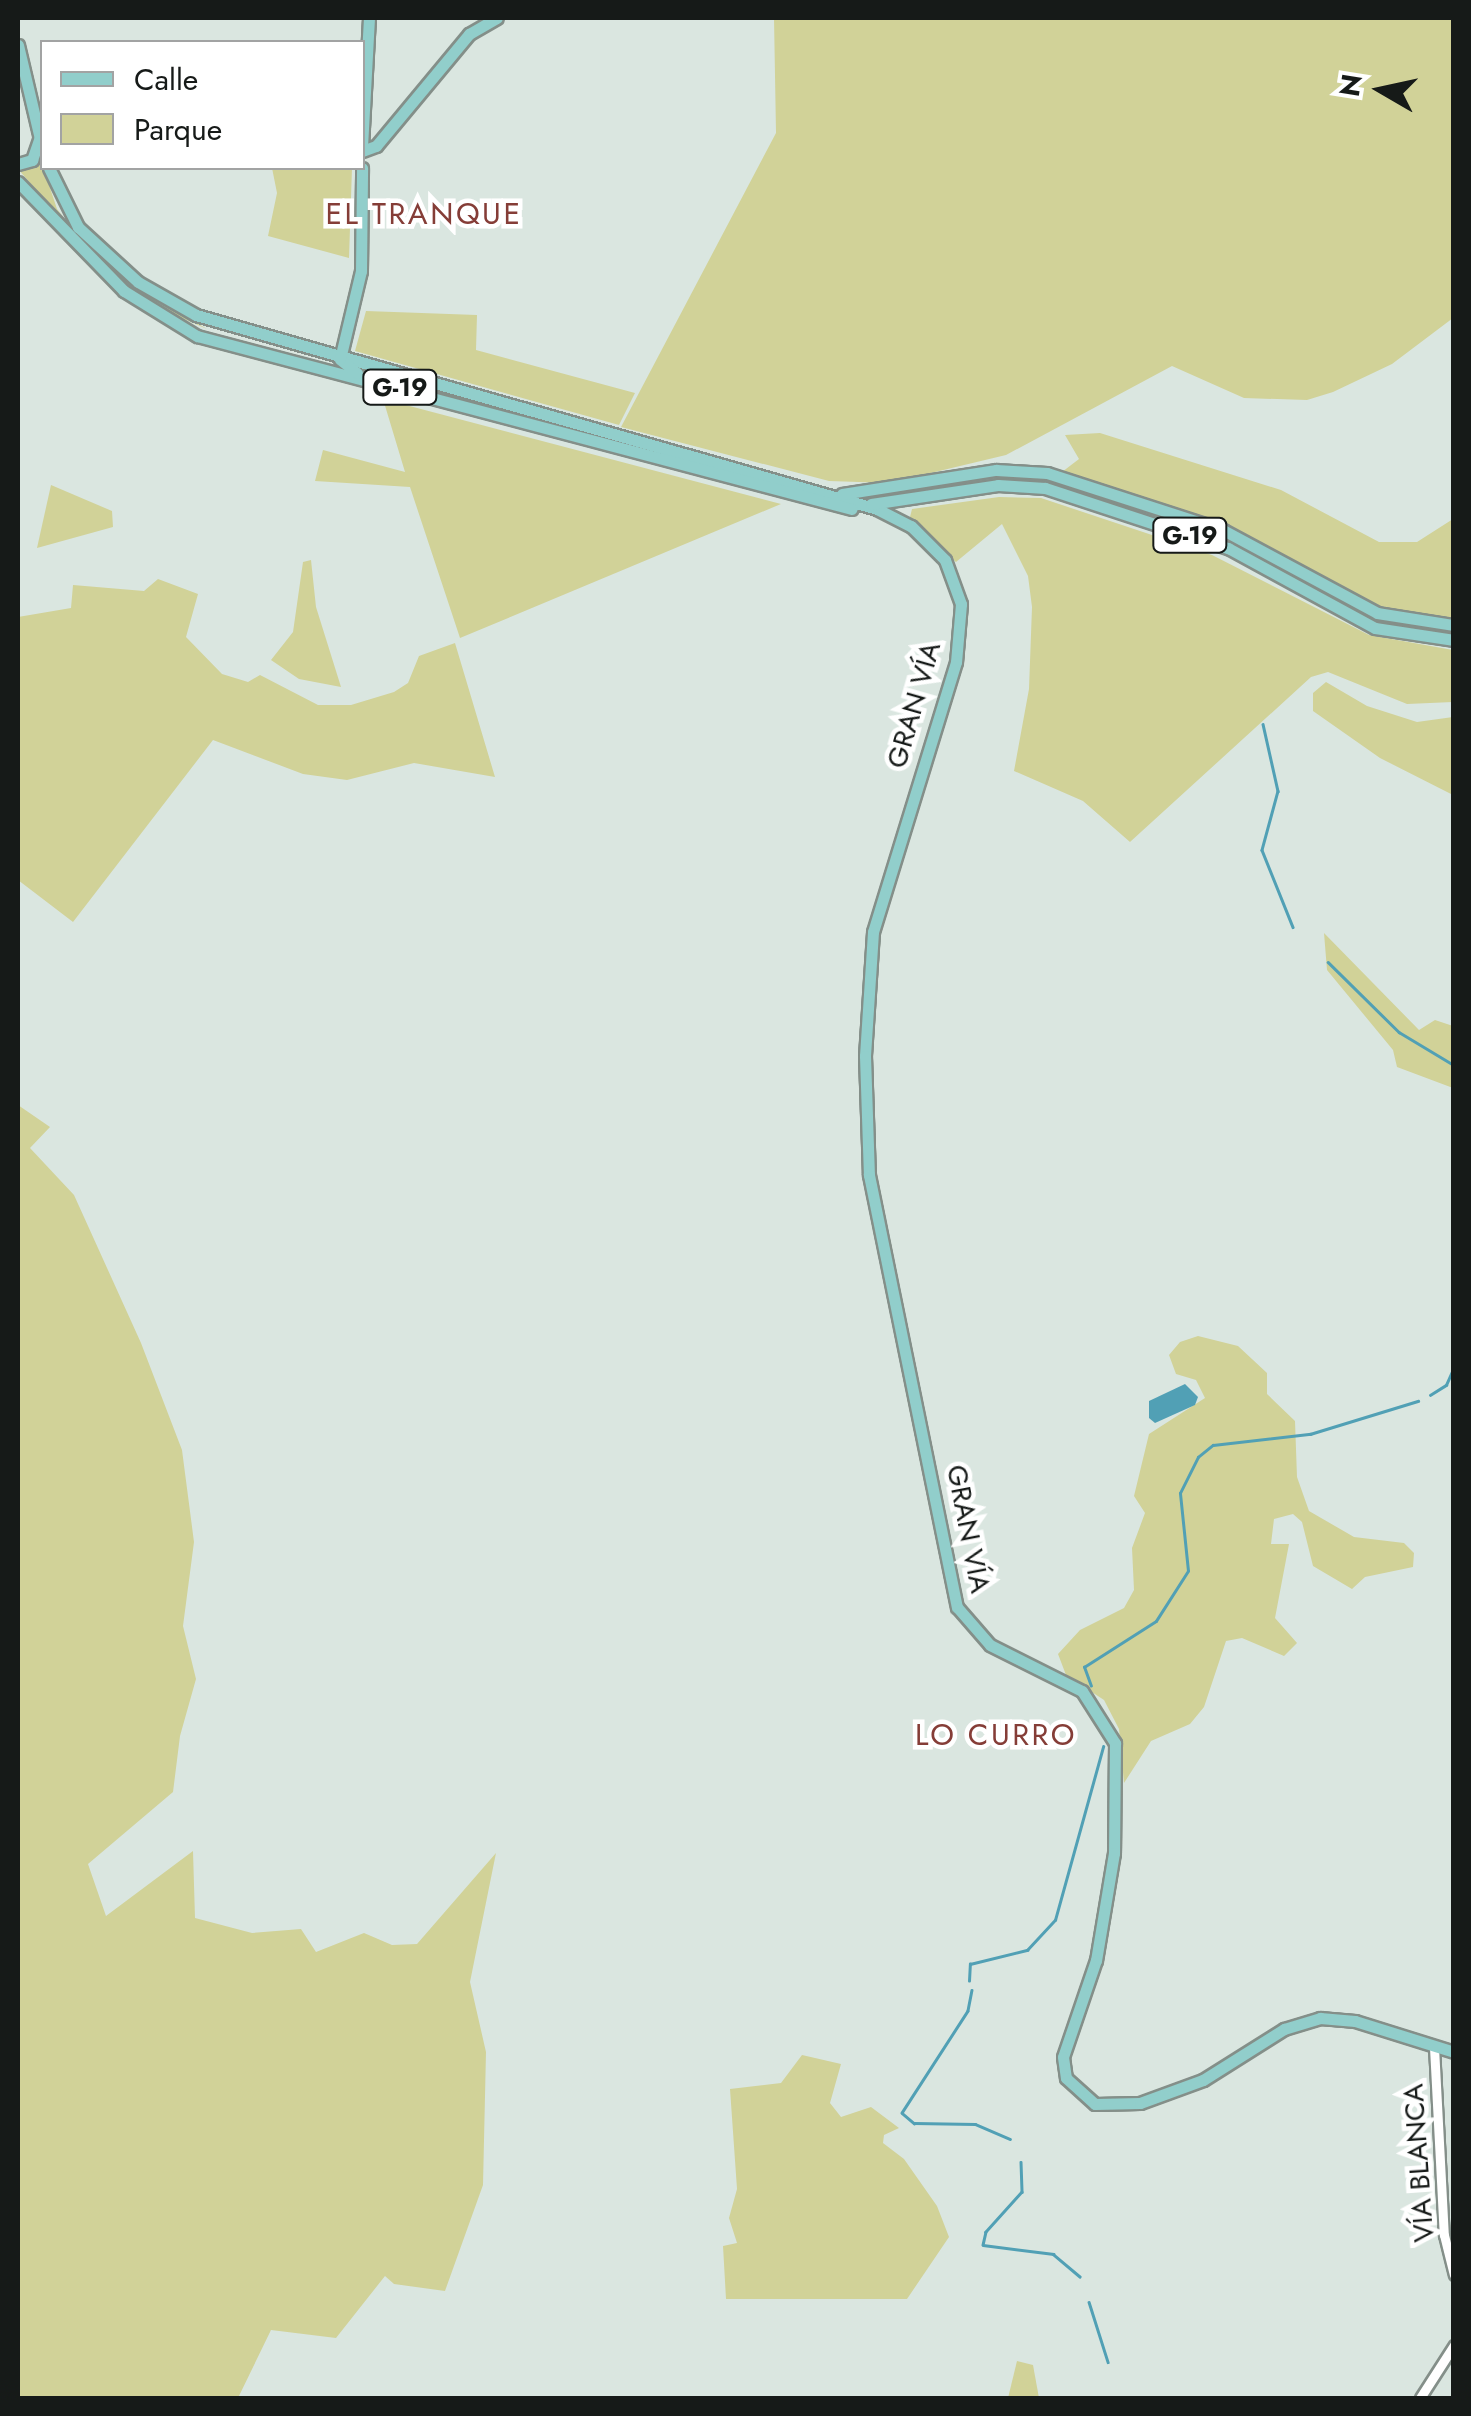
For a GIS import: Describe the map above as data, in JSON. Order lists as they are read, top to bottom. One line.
{"streets":{"main road":["G-19","GRAN VÍA"],"street":["VÍA BLANCA"]},"crossings":[["G-19","GRAN VÍA"],["GRAN VÍA","VÍA BLANCA"]],"districts":["EL TRANQUE","LO CURRO"],"legend":["Calle","Parque"],"north":"left"}
